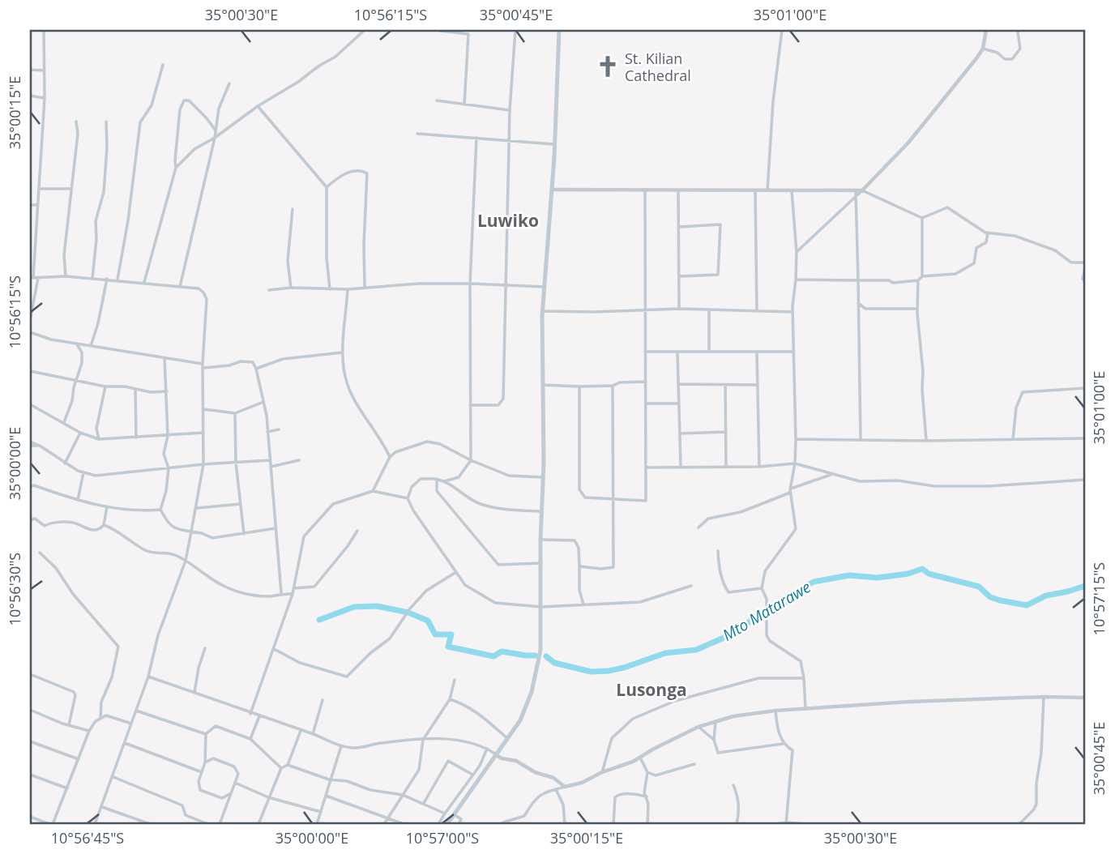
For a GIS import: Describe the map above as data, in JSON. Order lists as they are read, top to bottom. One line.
{"districts":["Luwiko","Lusonga"],"water":["Mto Matarawe"],"places":{"church":["St. Kilian Cathedral"]},"coordinates":["35°00'30\"E","10°56'15\"S","35°00'45\"E","35°01'00\"E","35°00'15\"E","35°00'00\"E","10°56'30\"S","10°57'15\"S","10°56'45\"S","10°57'00\"S"]}
